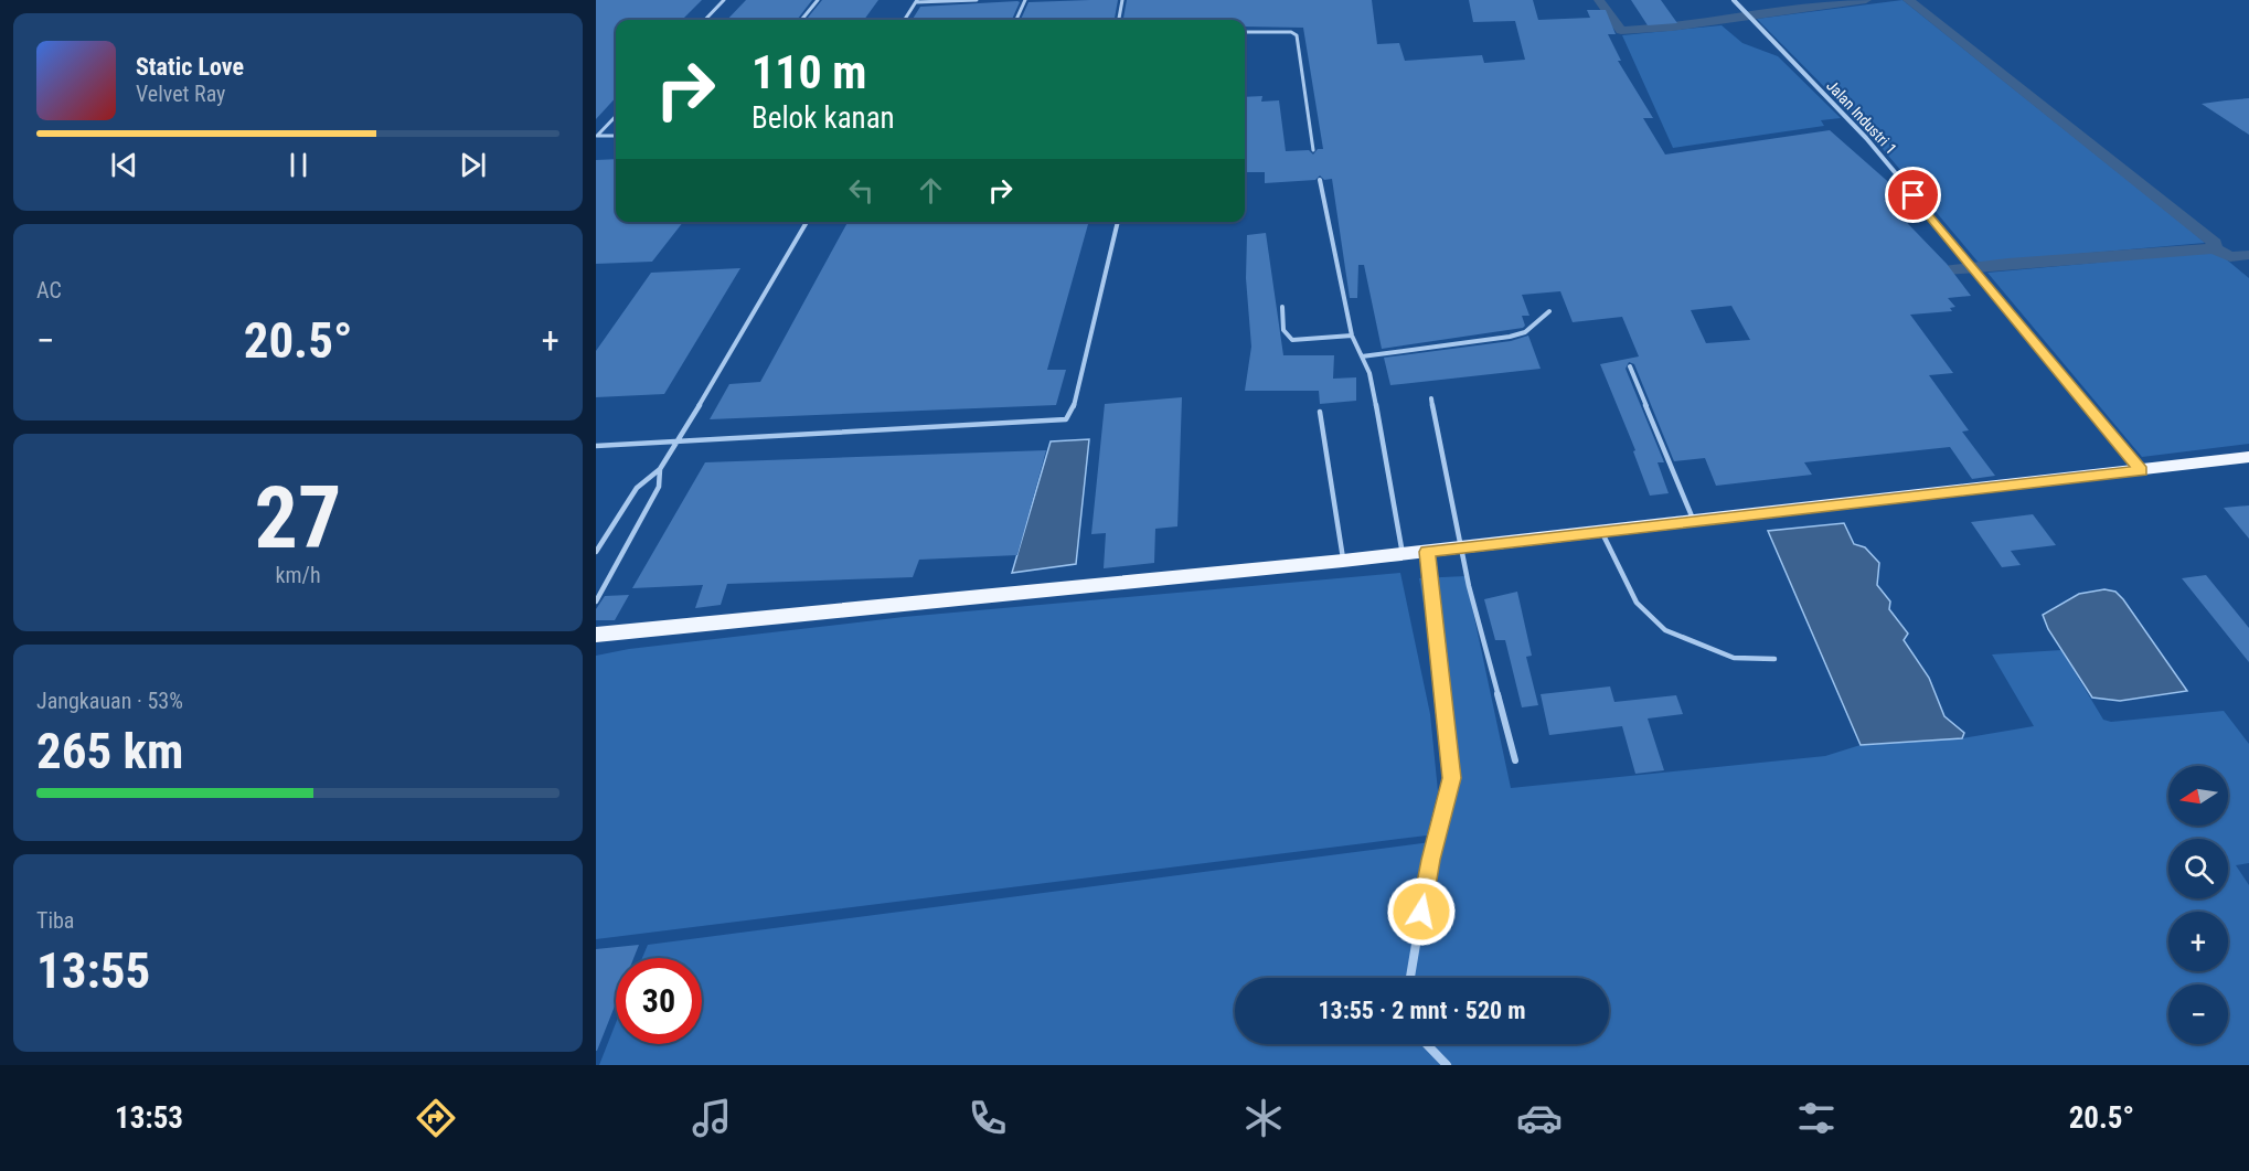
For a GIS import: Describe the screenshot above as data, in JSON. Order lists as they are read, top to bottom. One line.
{"streets":{"street":["Jalan Industri 1"]},"north":"left","page":{"turn":["110 m","Belok kanan"],"song":["Static Love","Velvet Ray"],"tile":["AC",["27","km/h"],["Jangkauan · 53%","265 km"],["Tiba","13:55"]],"heat":["−","20.5°","+"],"map_buttons":["+","−"],"limit":"30","trip":"13:55 · 2 mnt · 520 m","tabs":["13:53","20.5°"]}}
